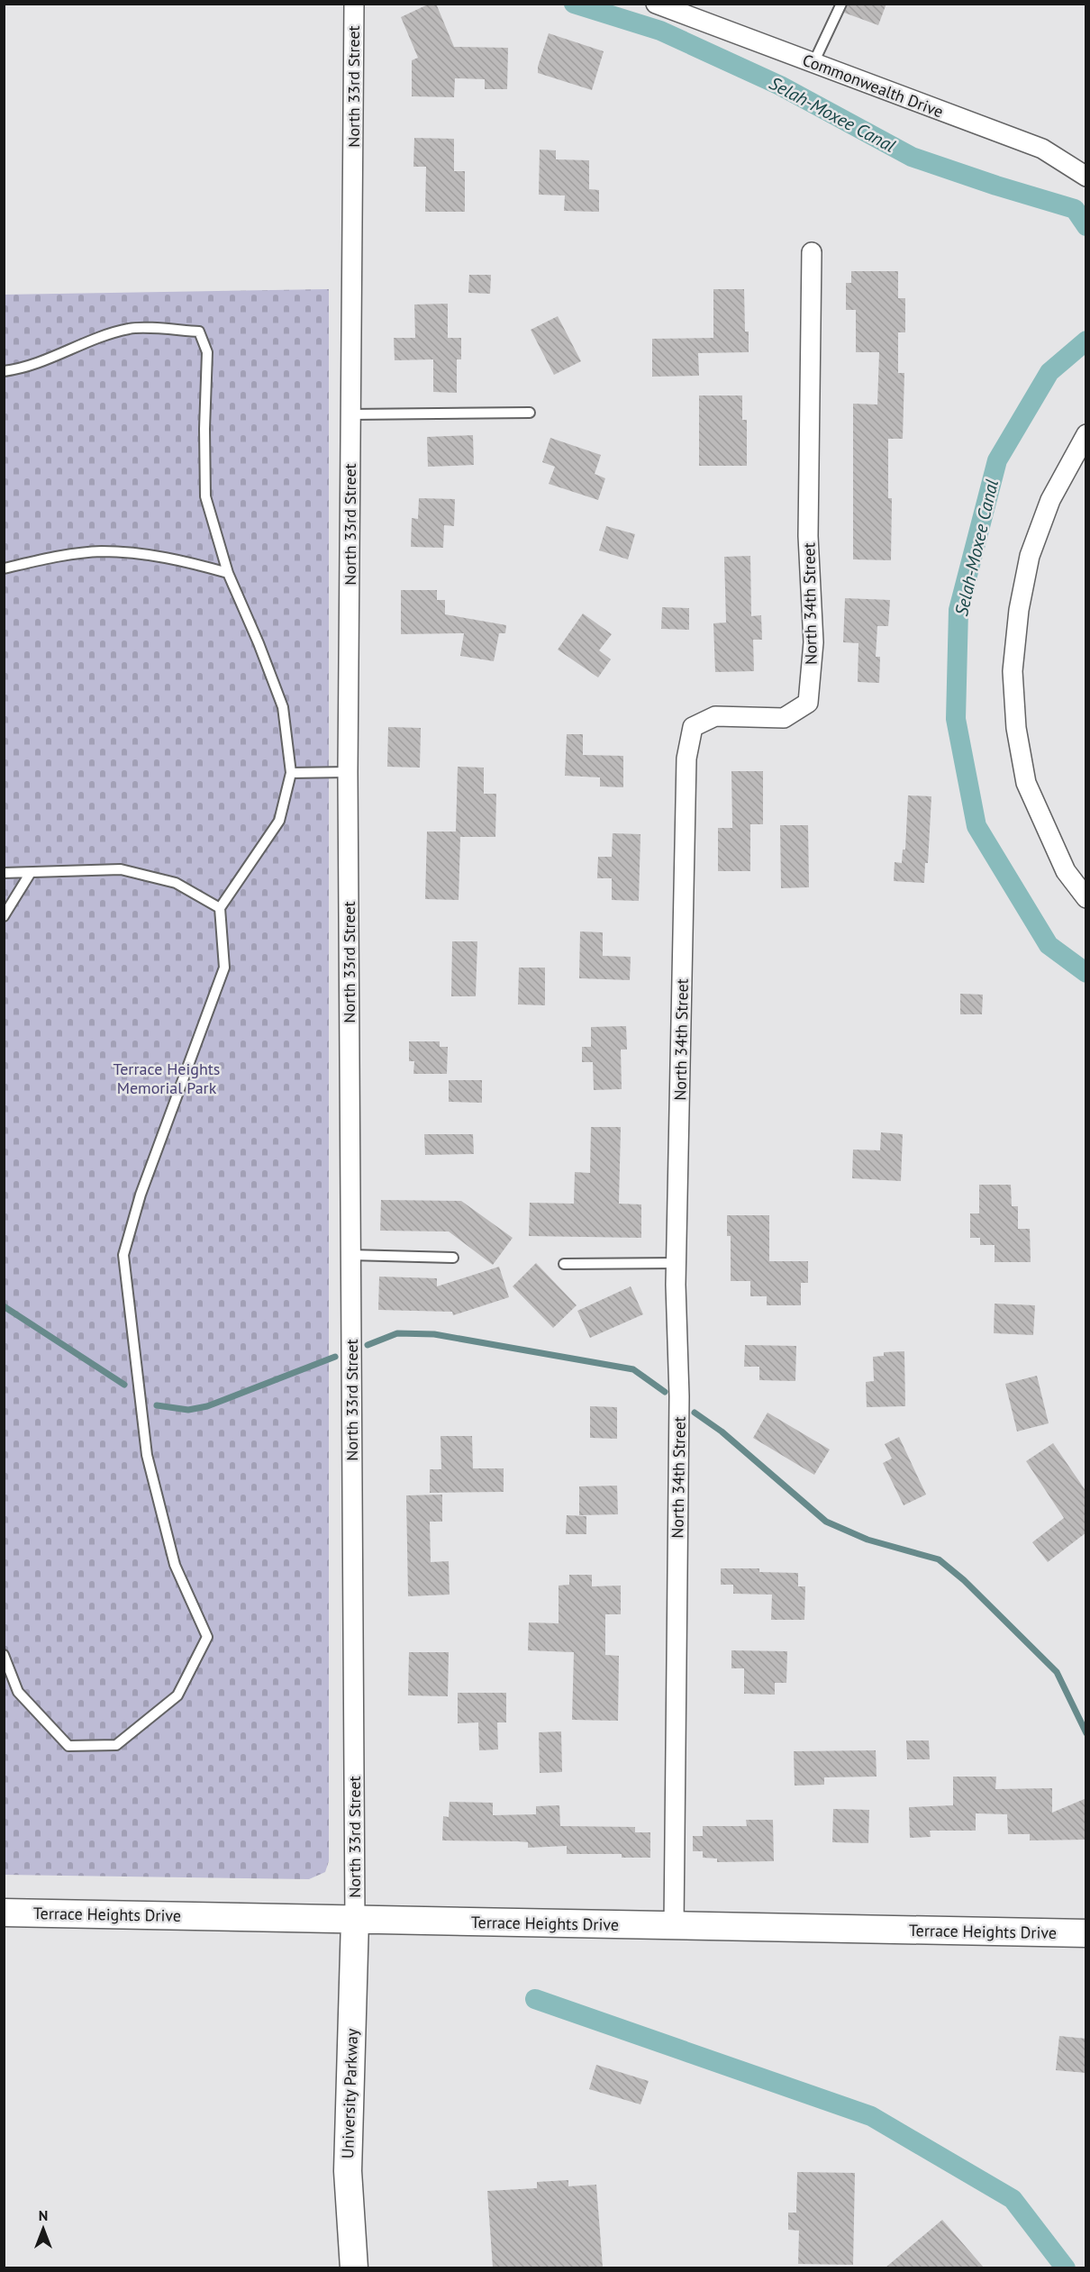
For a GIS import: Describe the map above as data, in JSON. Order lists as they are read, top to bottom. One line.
{"streets":{"main road":["Terrace Heights Drive","University Parkway"],"street":["Commonwealth Drive","North 33rd Street","North 34th Street"]},"crossings":[["North 33rd Street","Terrace Heights Drive"],["North 33rd Street","University Parkway"],["North 34th Street","Terrace Heights Drive"],["Terrace Heights Drive","University Parkway"]],"water":["Selah-Moxee Canal"],"parks":["Terrace Heights Memorial Park"],"north":"top"}
